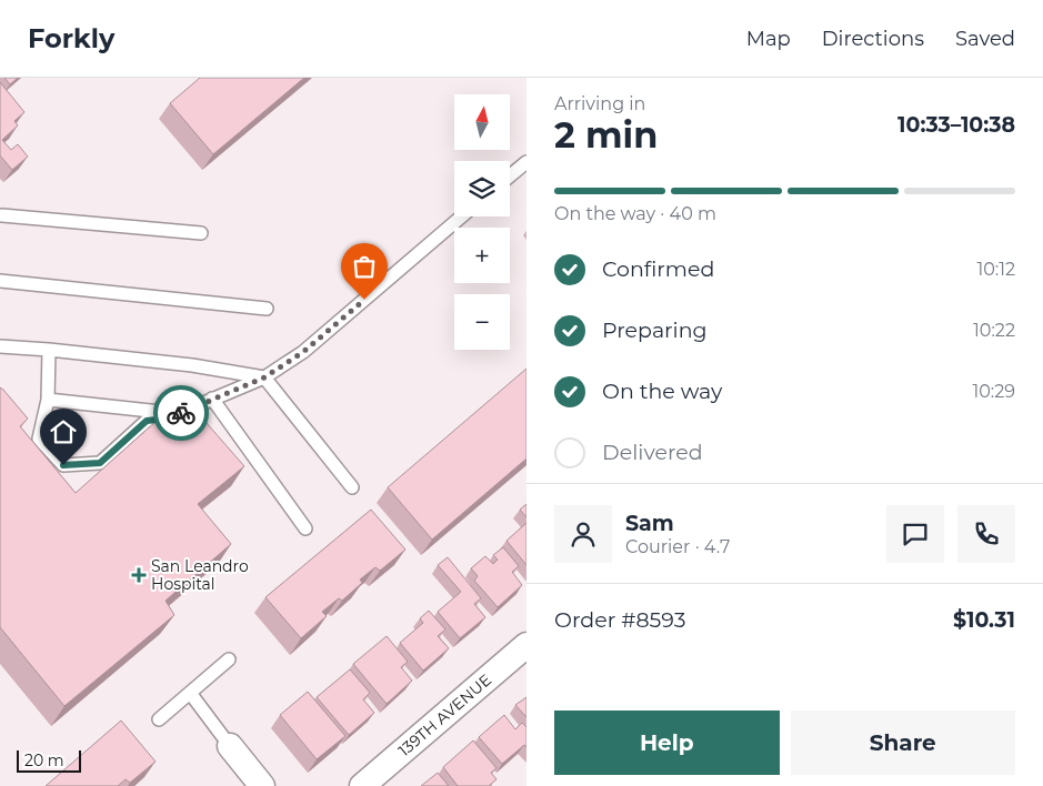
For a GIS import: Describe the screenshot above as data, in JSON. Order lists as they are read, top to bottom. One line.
{"streets":{"street":["139TH AVENUE"]},"places":{"health":["San Leandro Hospital"]},"scale_bar":"20 m","north":"top","page":{"header":"Forkly","nav":["Map","Directions","Saved"],"heading":["2 min","Arriving in","10:33–10:38"],"panel":["Sam","Courier · 4.7","Order #8593","$10.31"],"map_buttons":["+","−"],"bar":"On the way · 40 m","list":[["Confirmed","10:12"],["Preparing","10:22"],["On the way","10:29"],"Delivered"],"buttons":["Help","Share"],"scale":"20 m"}}
